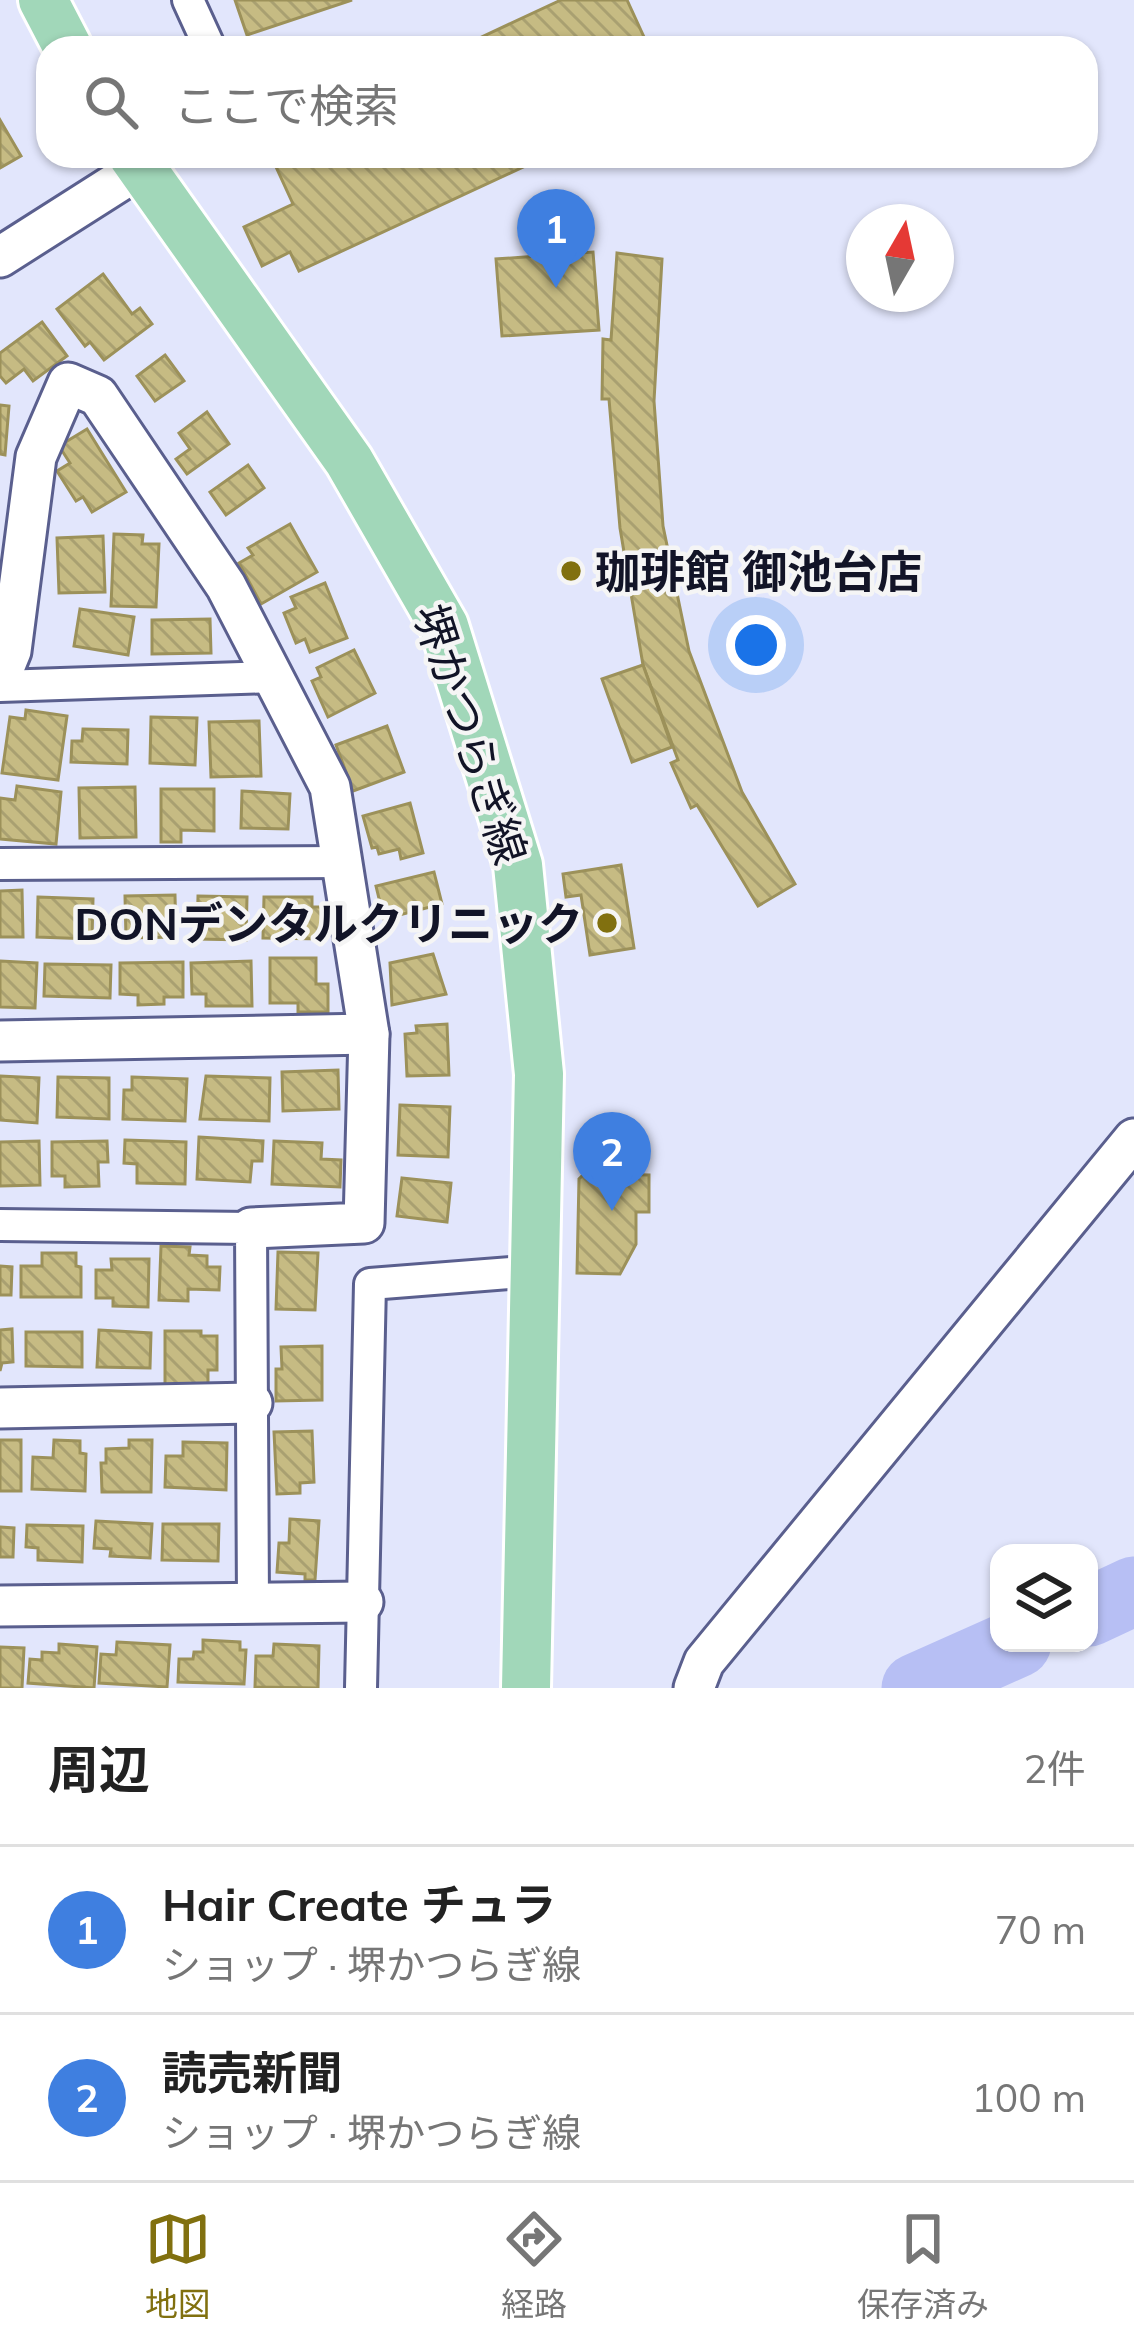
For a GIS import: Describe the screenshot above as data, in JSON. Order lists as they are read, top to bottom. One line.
{"streets":{"main road":["堺かつらぎ線"]},"places":["珈琲館 御池台店","DONデンタルクリニック"],"north":"top","page":{"search":"ここで検索","pins":["1","2"],"heading":["周辺","2件"],"list":[{"mark":"1","name":"Hair Create チュラ","note":"ショップ · 堺かつらぎ線","value":"70 m"},{"mark":"2","name":"読売新聞","note":"ショップ · 堺かつらぎ線","value":"100 m"}],"nav":["地図","経路","保存済み"]}}
